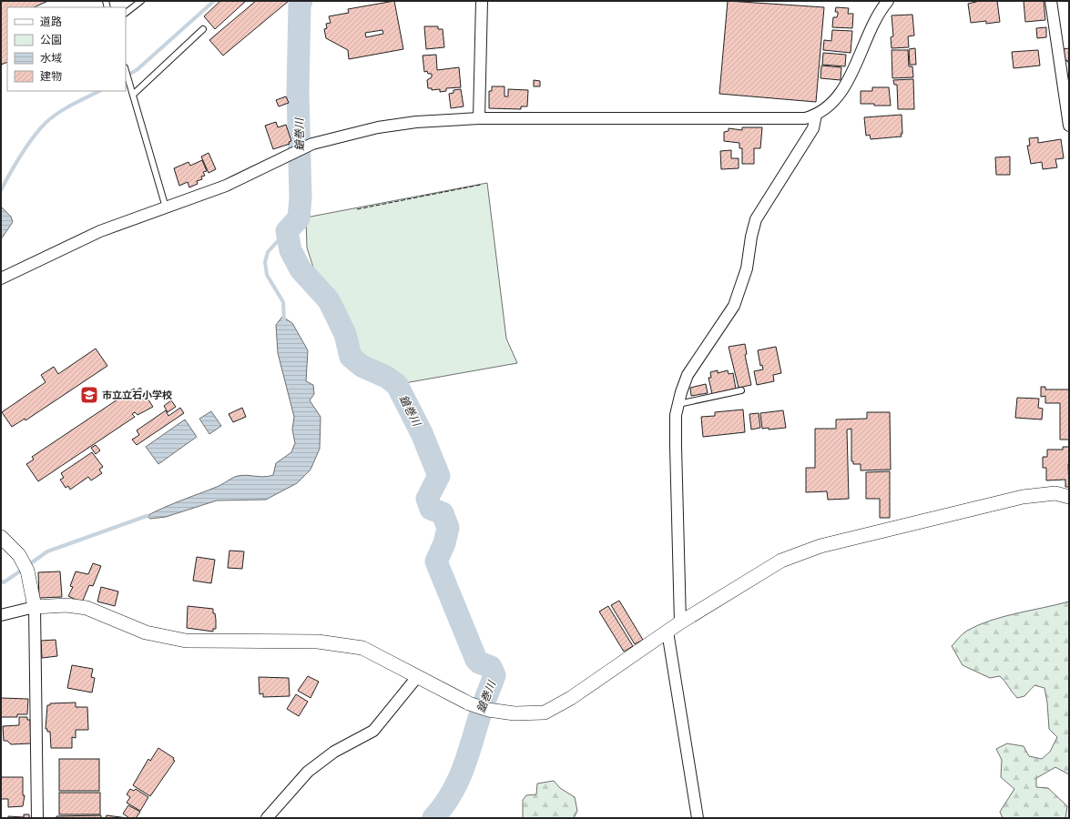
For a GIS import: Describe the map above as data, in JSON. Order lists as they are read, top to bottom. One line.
{"water":["鎗巻川"],"places":{"school or university":["市立立石小学校"]},"legend":["道路","公園","水域","建物"]}
